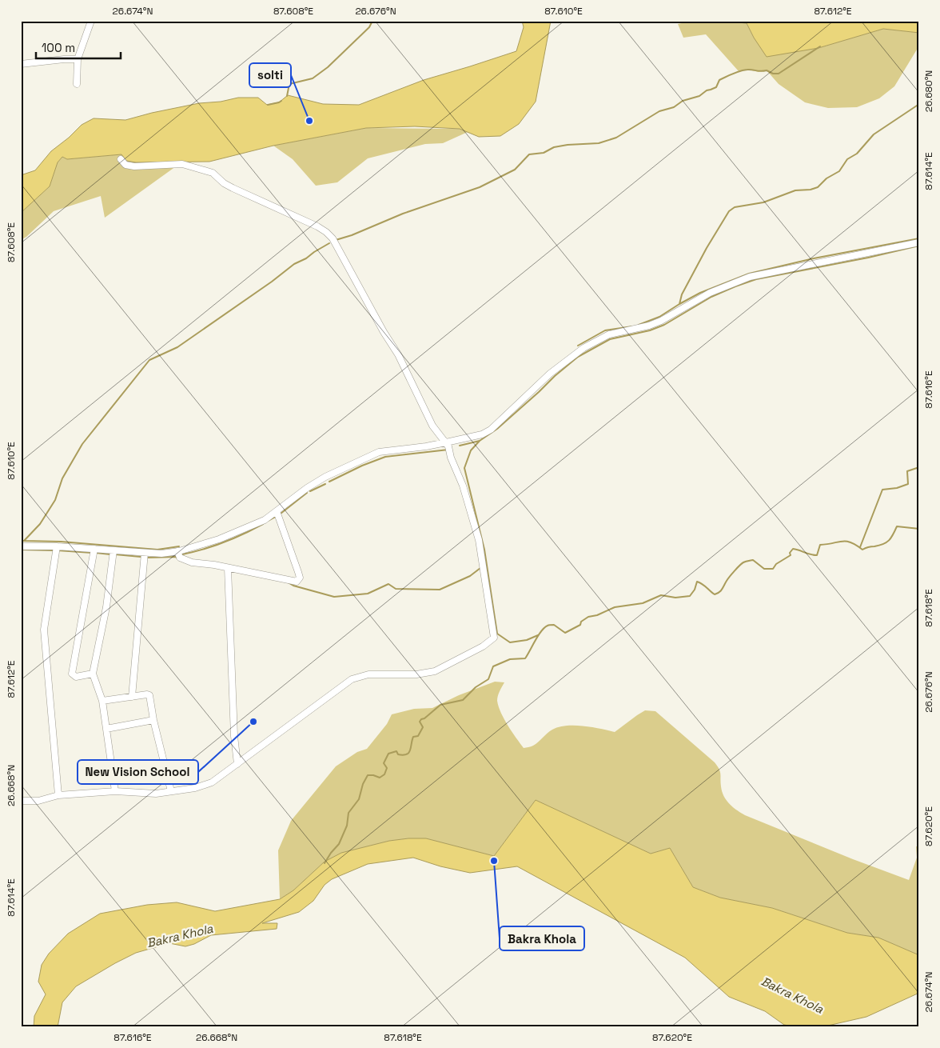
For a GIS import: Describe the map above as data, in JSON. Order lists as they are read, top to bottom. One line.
{"water":["Bakra Khola"],"places":["solti","New Vision School","Bakra Khola"],"scale_bar":"100 m","coordinates":["26.674°N","87.608°E","26.676°N","87.610°E","87.612°E","26.680°N","87.614°E","87.616°E","87.618°E","26.668°N","87.620°E"]}
